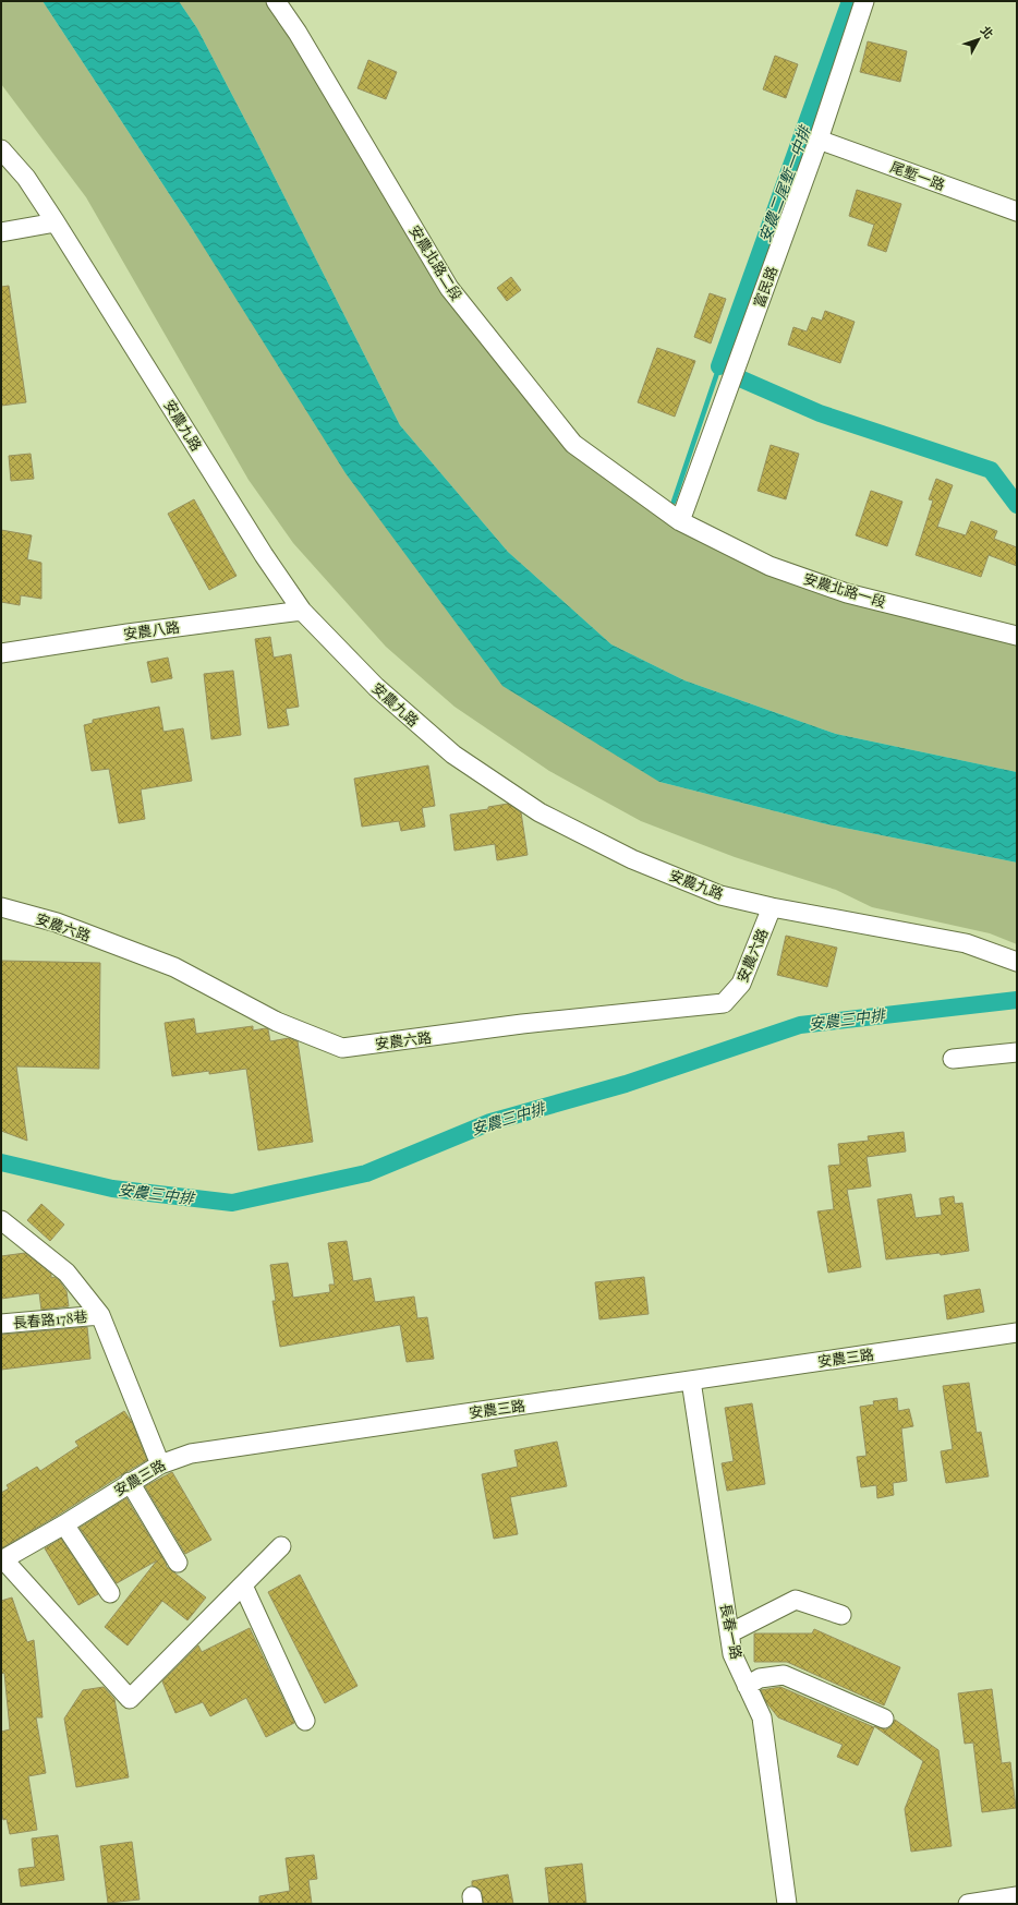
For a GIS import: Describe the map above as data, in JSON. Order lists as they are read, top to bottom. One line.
{"streets":{"street":["尾塹一路","安農北路二段","富民路","安農九路","安農北路一段","安農八路","安農六路","長春路178巷","安農三路","長春一路"]},"crossings":[["尾塹一路","富民路"],["安農北路二段","富民路"],["安農北路二段","安農北路一段"],["富民路","安農北路一段"],["安農九路","安農八路"],["安農九路","安農六路"],["安農三路","長春一路"]],"water":["安農二尾塹一中排","安農三中排"],"north":"top right"}
